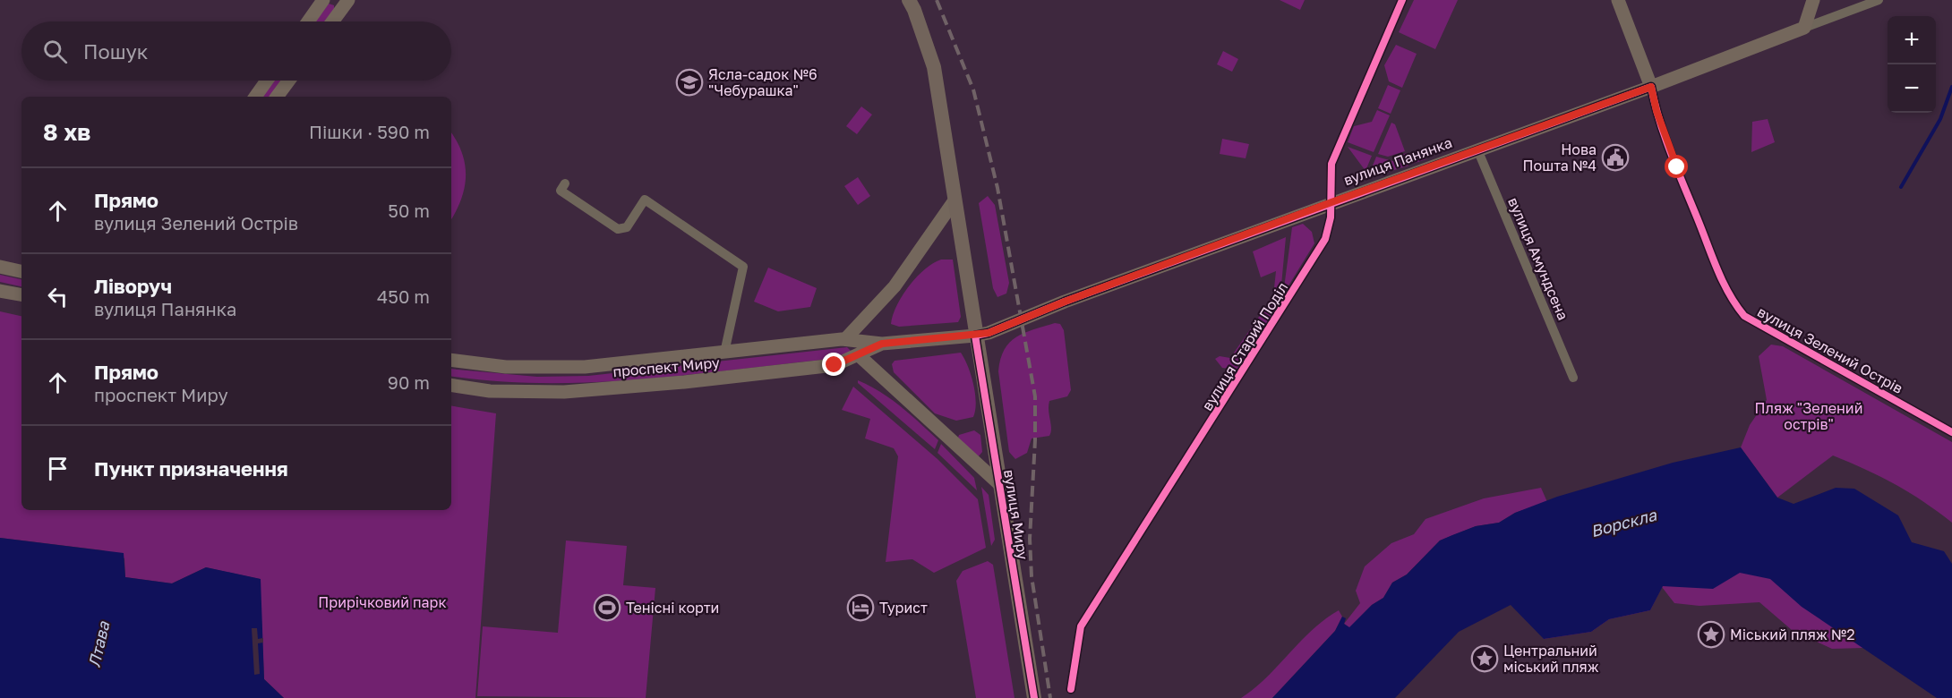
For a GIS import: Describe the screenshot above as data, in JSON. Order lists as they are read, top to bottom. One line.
{"streets":{"main road":["вулиця Панянка","проспект Миру","вулиця Миру"],"street":["вулиця Амундсена","вулиця Старий Поділ","вулиця Зелений Острів"]},"crossings":[["вулиця Панянка","вулиця Амундсена"],["вулиця Панянка","вулиця Старий Поділ"],["вулиця Панянка","вулиця Зелений Острів"],["вулиця Панянка","проспект Миру"],["вулиця Панянка","вулиця Миру"],["проспект Миру","вулиця Миру"]],"water":["Ворскла","Лтава"],"parks":["Пляж \"Зелений острів\"","Прирічковий парк"],"places":{"school or university":["Ясла-садок №6 \"Чебурашка\""],"public building":["Нова Пошта №4"],"sports":["Тенісні корти"],"hotel":["Турист"],"place":["Міський пляж №2","Центральний міський пляж"]},"page":{"map_buttons":["+","−"],"search":"Пошук","heading":["8 хв","Пішки · 590 m"],"list":[["Прямо","вулиця Зелений Острів","50 m"],["Ліворуч","вулиця Панянка","450 m"],["Прямо","проспект Миру","90 m"],"Пункт призначення"]}}
